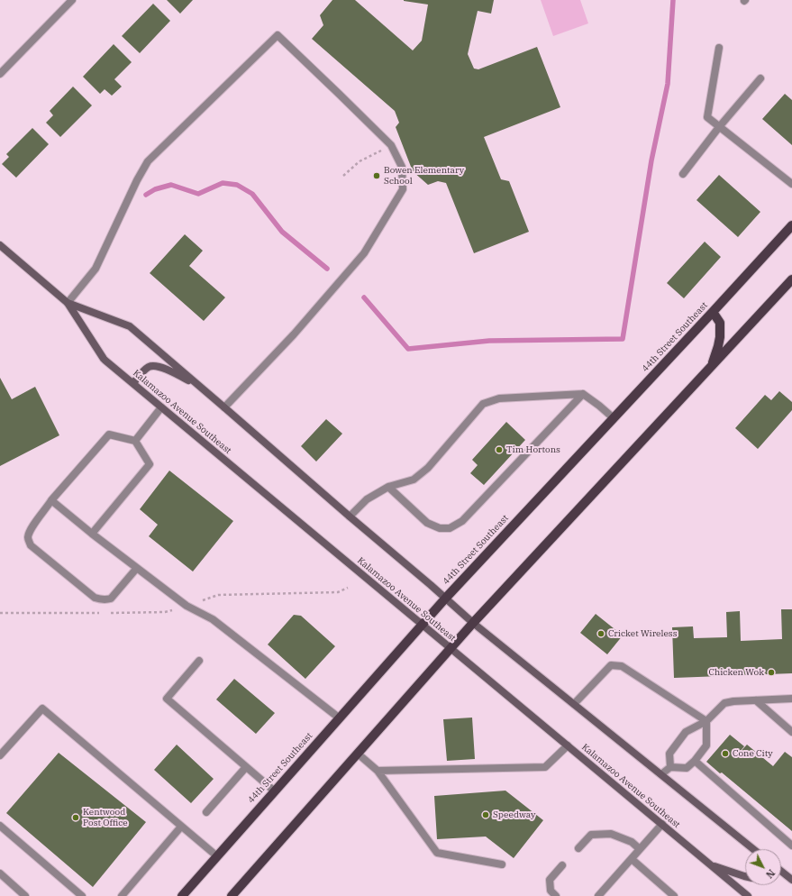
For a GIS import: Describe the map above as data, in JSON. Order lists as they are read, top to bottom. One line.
{"streets":{"main road":["44th Street Southeast","Kalamazoo Avenue Southeast"]},"crossings":[["44th Street Southeast","Kalamazoo Avenue Southeast"]],"places":["Bowen Elementary School","Tim Hortons","Cricket Wireless","Chicken Wok","Cone City","Speedway","Kentwood Post Office"],"north":"bottom right"}
